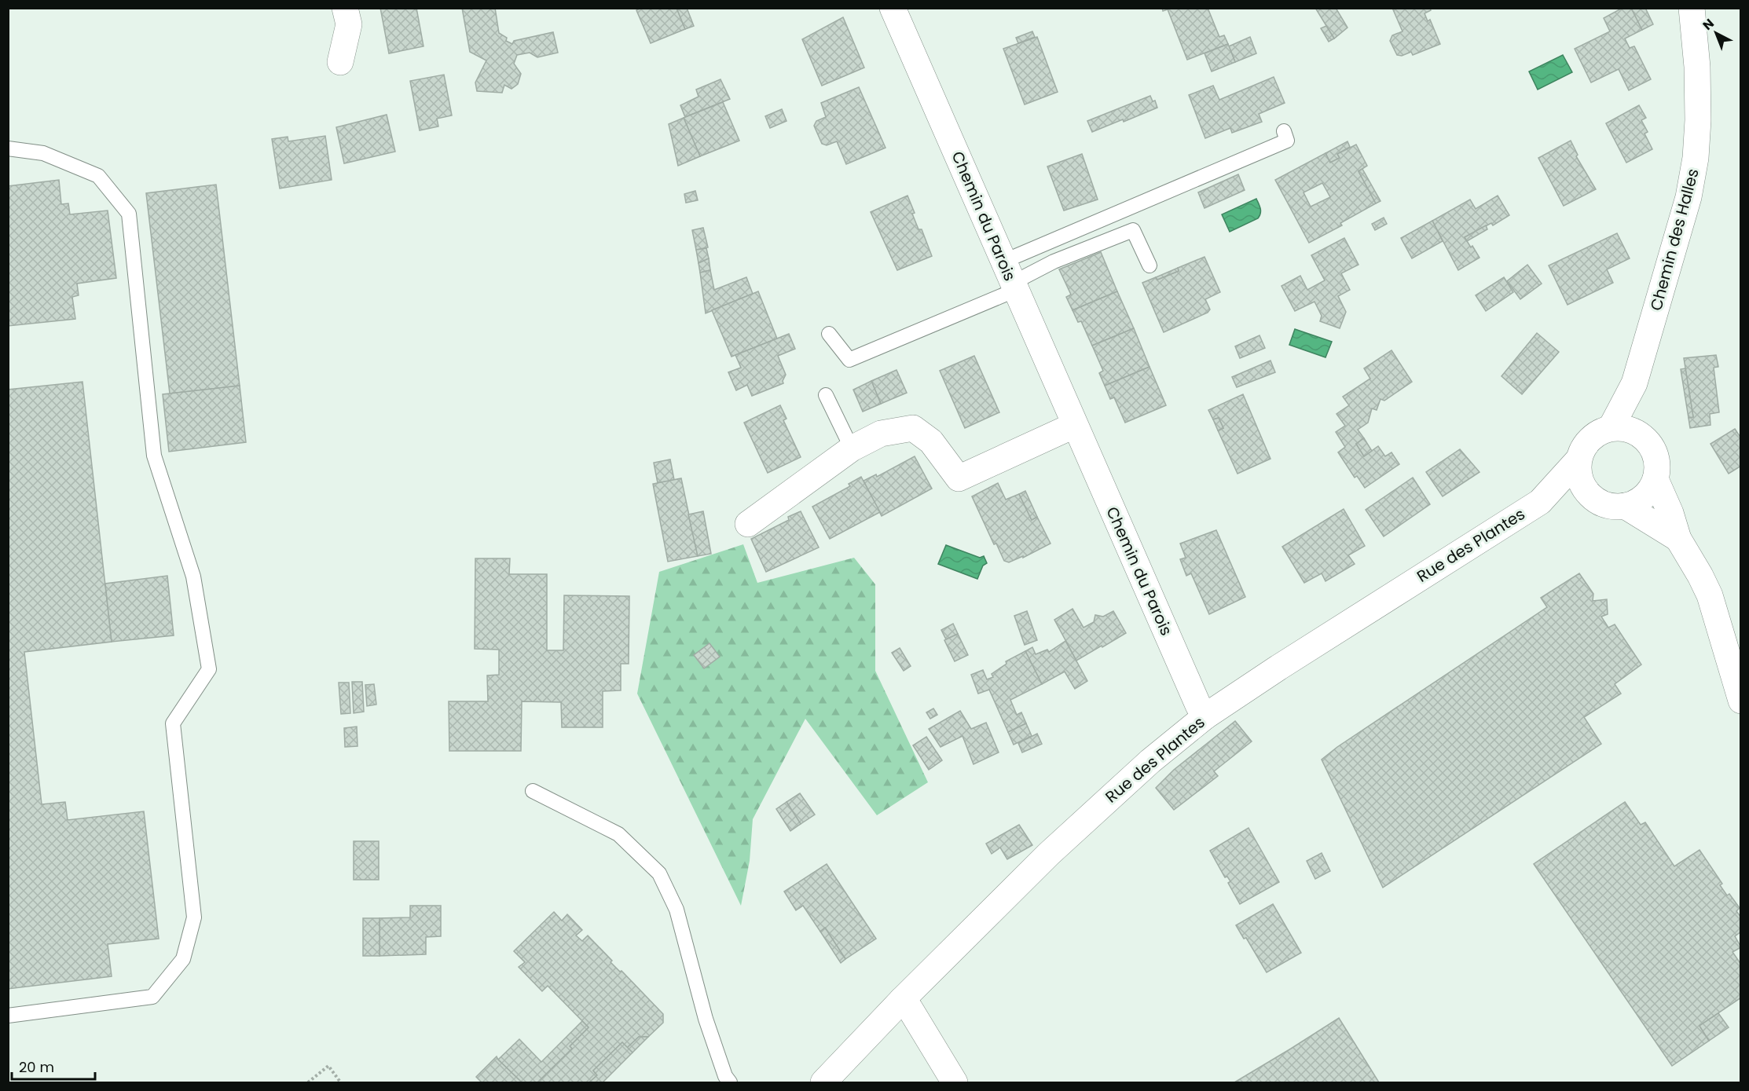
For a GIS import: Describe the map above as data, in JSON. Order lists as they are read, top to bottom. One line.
{"streets":{"street":["Chemin du Parois","Chemin des Halles","Rue des Plantes"]},"crossings":[["Chemin du Parois","Rue des Plantes"],["Chemin des Halles","Rue des Plantes"]],"scale_bar":"20 m","north":"top left"}
